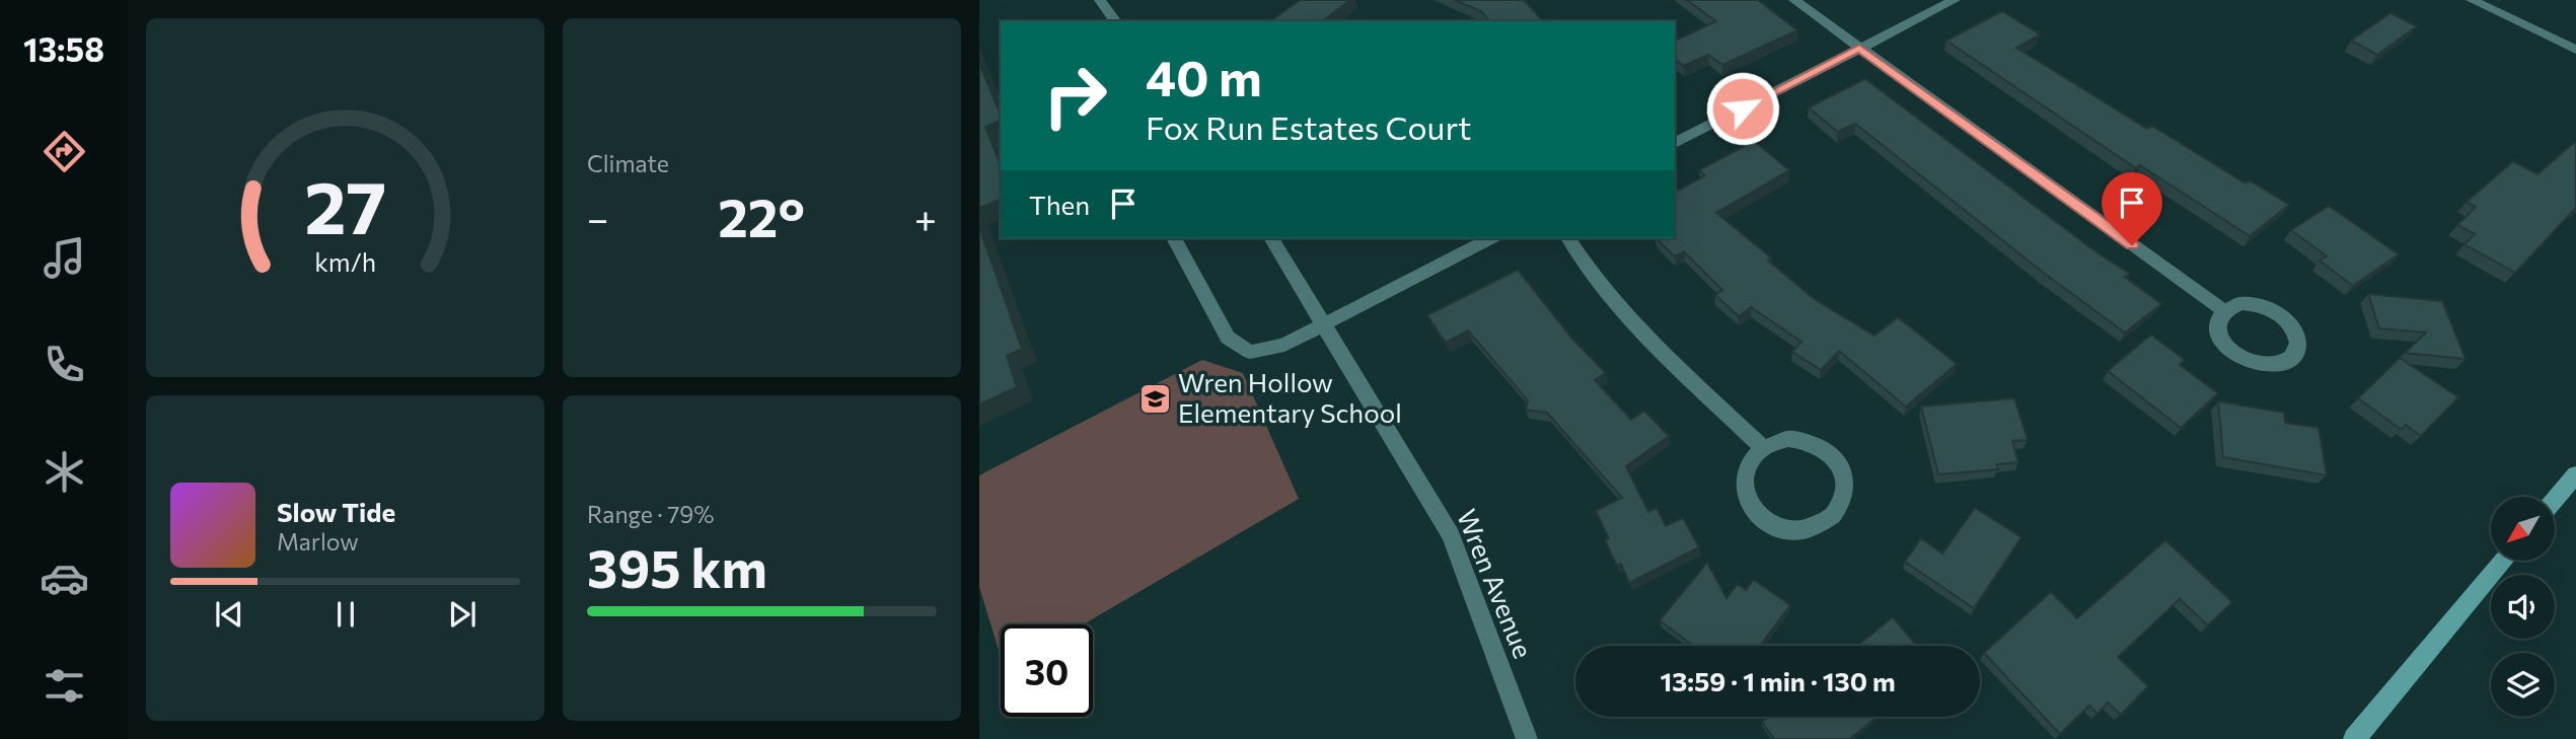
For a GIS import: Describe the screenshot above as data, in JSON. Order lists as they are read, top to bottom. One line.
{"streets":{"street":["Wren Avenue"]},"places":{"school or university":["Wren Hollow Elementary School"]},"north":"bottom left","page":{"tabs":"13:58","tile":["Climate",["Range · 79%","395 km"]],"turn":["40 m","Fox Run Estates Court"],"then":"Then","heat":["−","22°","+"],"song":["Slow Tide","Marlow"],"limit":"30","trip":"13:59 · 1 min · 130 m","gauge":["27","km/h"]}}
